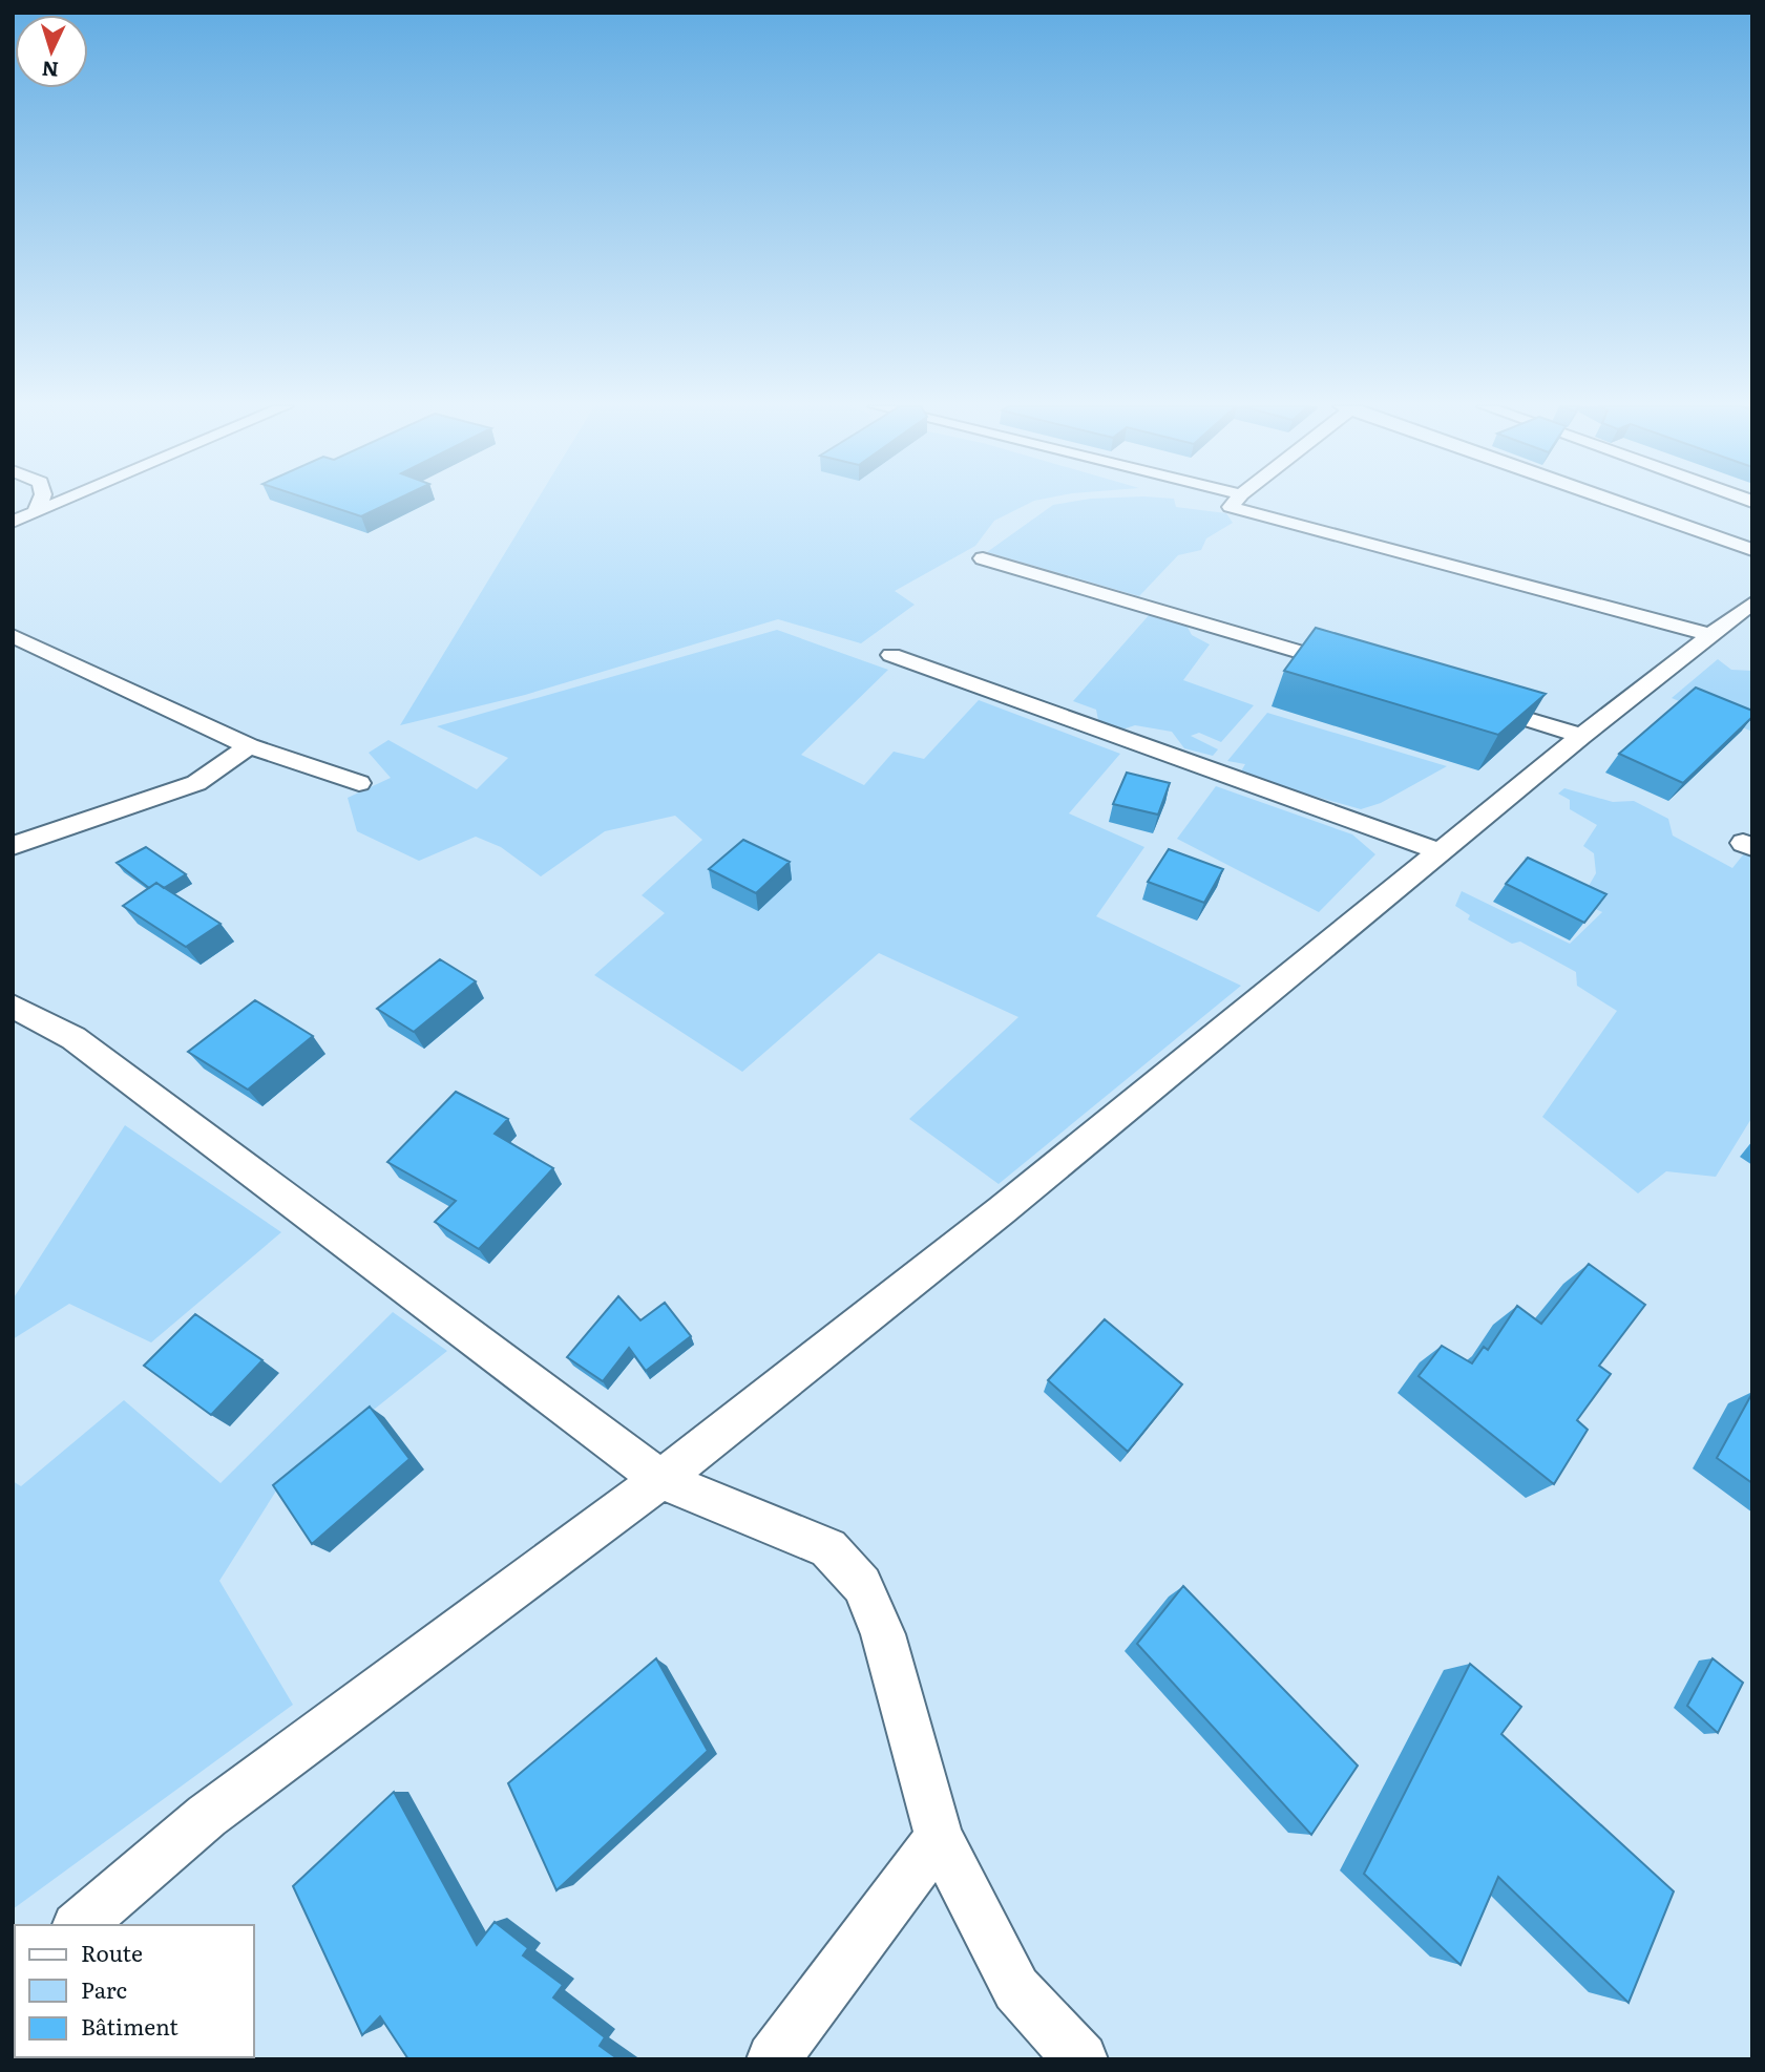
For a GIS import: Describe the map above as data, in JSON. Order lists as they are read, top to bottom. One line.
{"legend":["Route","Parc","Bâtiment"],"north":"bottom"}
